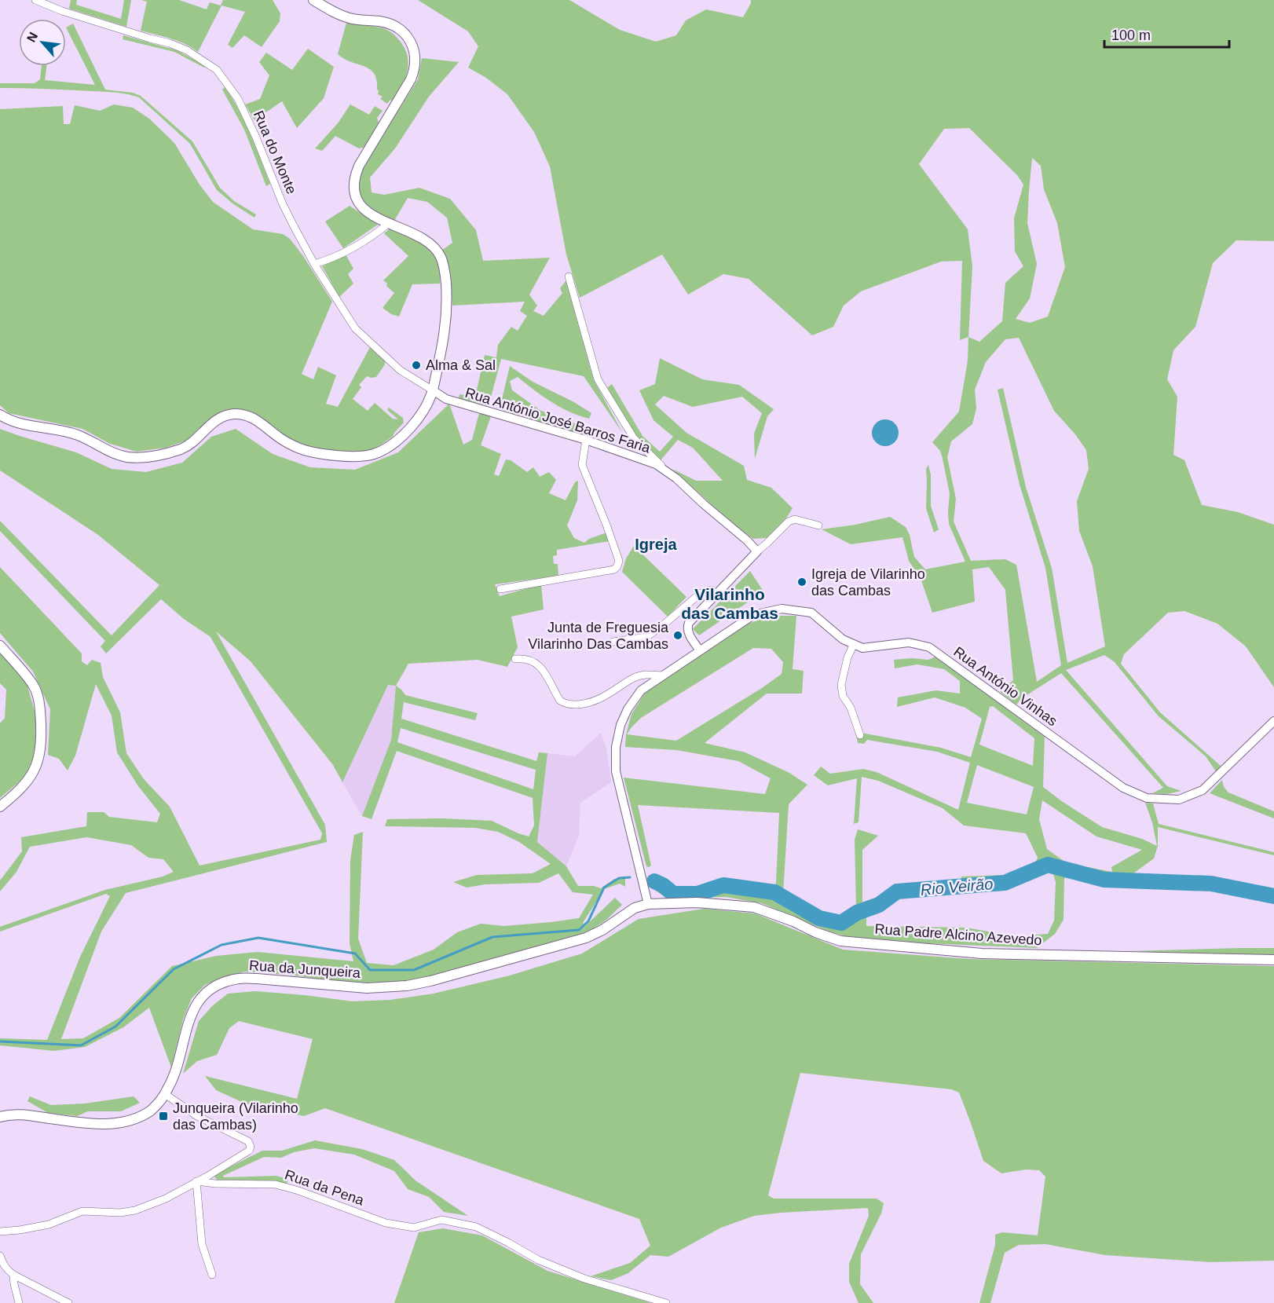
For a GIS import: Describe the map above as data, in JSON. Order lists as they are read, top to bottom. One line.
{"streets":{"main road":["Rua Padre Alcino Azevedo","Rua da Junqueira"],"street":["Rua do Monte","Rua António José Barros Faria","Rua António Vinhas","Rua da Pena"]},"crossings":[["Rua do Monte","Rua António José Barros Faria"],["Rua António Vinhas","Rua Padre Alcino Azevedo"],["Rua António Vinhas","Rua da Junqueira"],["Rua Padre Alcino Azevedo","Rua da Junqueira"]],"districts":["Igreja","Vilarinho das Cambas"],"water":["Rio Veirão"],"places":{"other":["Alma & Sal","Igreja de Vilarinho das Cambas","Junta de Freguesia Vilarinho Das Cambas"],"transit":["Junqueira (Vilarinho das Cambas)"]},"scale_bar":"100 m","north":"top left"}
